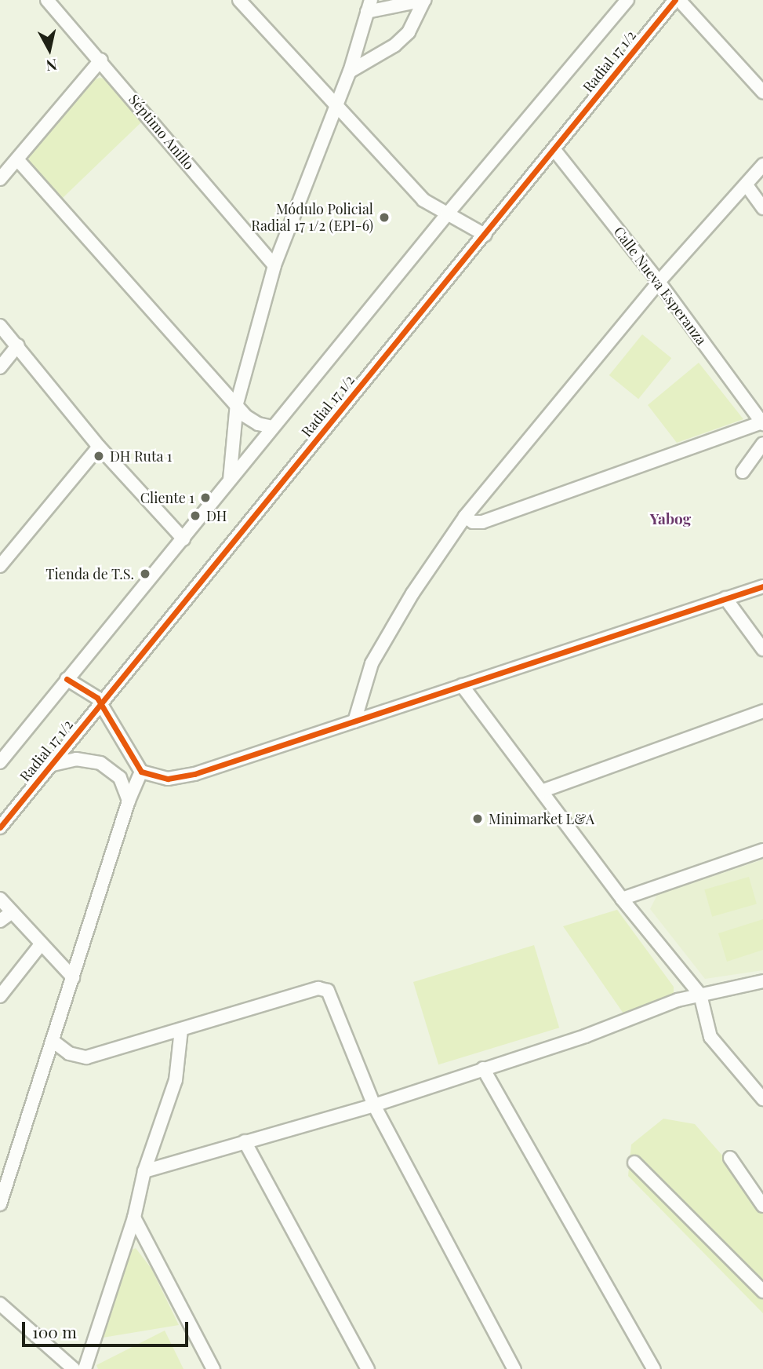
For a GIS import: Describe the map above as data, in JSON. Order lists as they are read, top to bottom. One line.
{"streets":{"street":["Radial 17 1/2","Séptimo Anillo","Calle Nueva Esperanza"]},"crossings":[["Radial 17 1/2","Calle Nueva Esperanza"]],"districts":["Yabog"],"places":["Módulo Policial Radial 17 1/2 (EPI-6)","DH Ruta 1","Cliente 1","DH","Tienda de T.S.","Minimarket L&A"],"scale_bar":"100 m","north":"bottom"}
